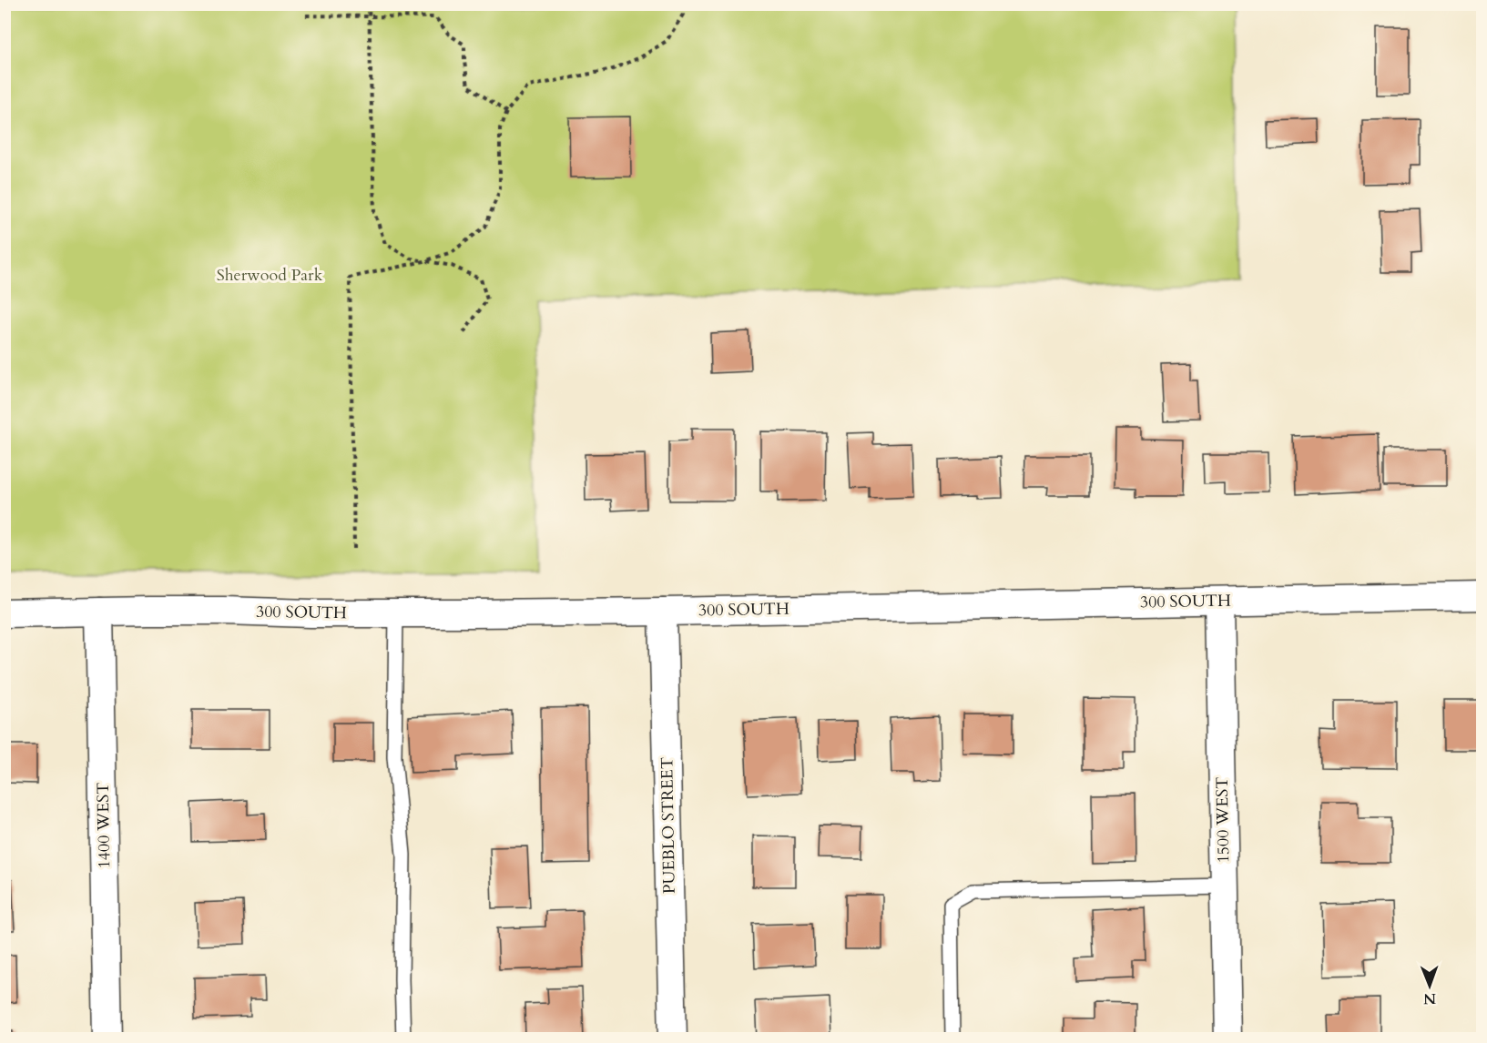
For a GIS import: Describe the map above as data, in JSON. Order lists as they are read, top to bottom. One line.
{"streets":{"street":["300 SOUTH","1500 WEST","1400 WEST","PUEBLO STREET"]},"crossings":[["300 SOUTH","1500 WEST"],["300 SOUTH","1400 WEST"],["300 SOUTH","PUEBLO STREET"]],"parks":["Sherwood Park"],"north":"bottom"}
